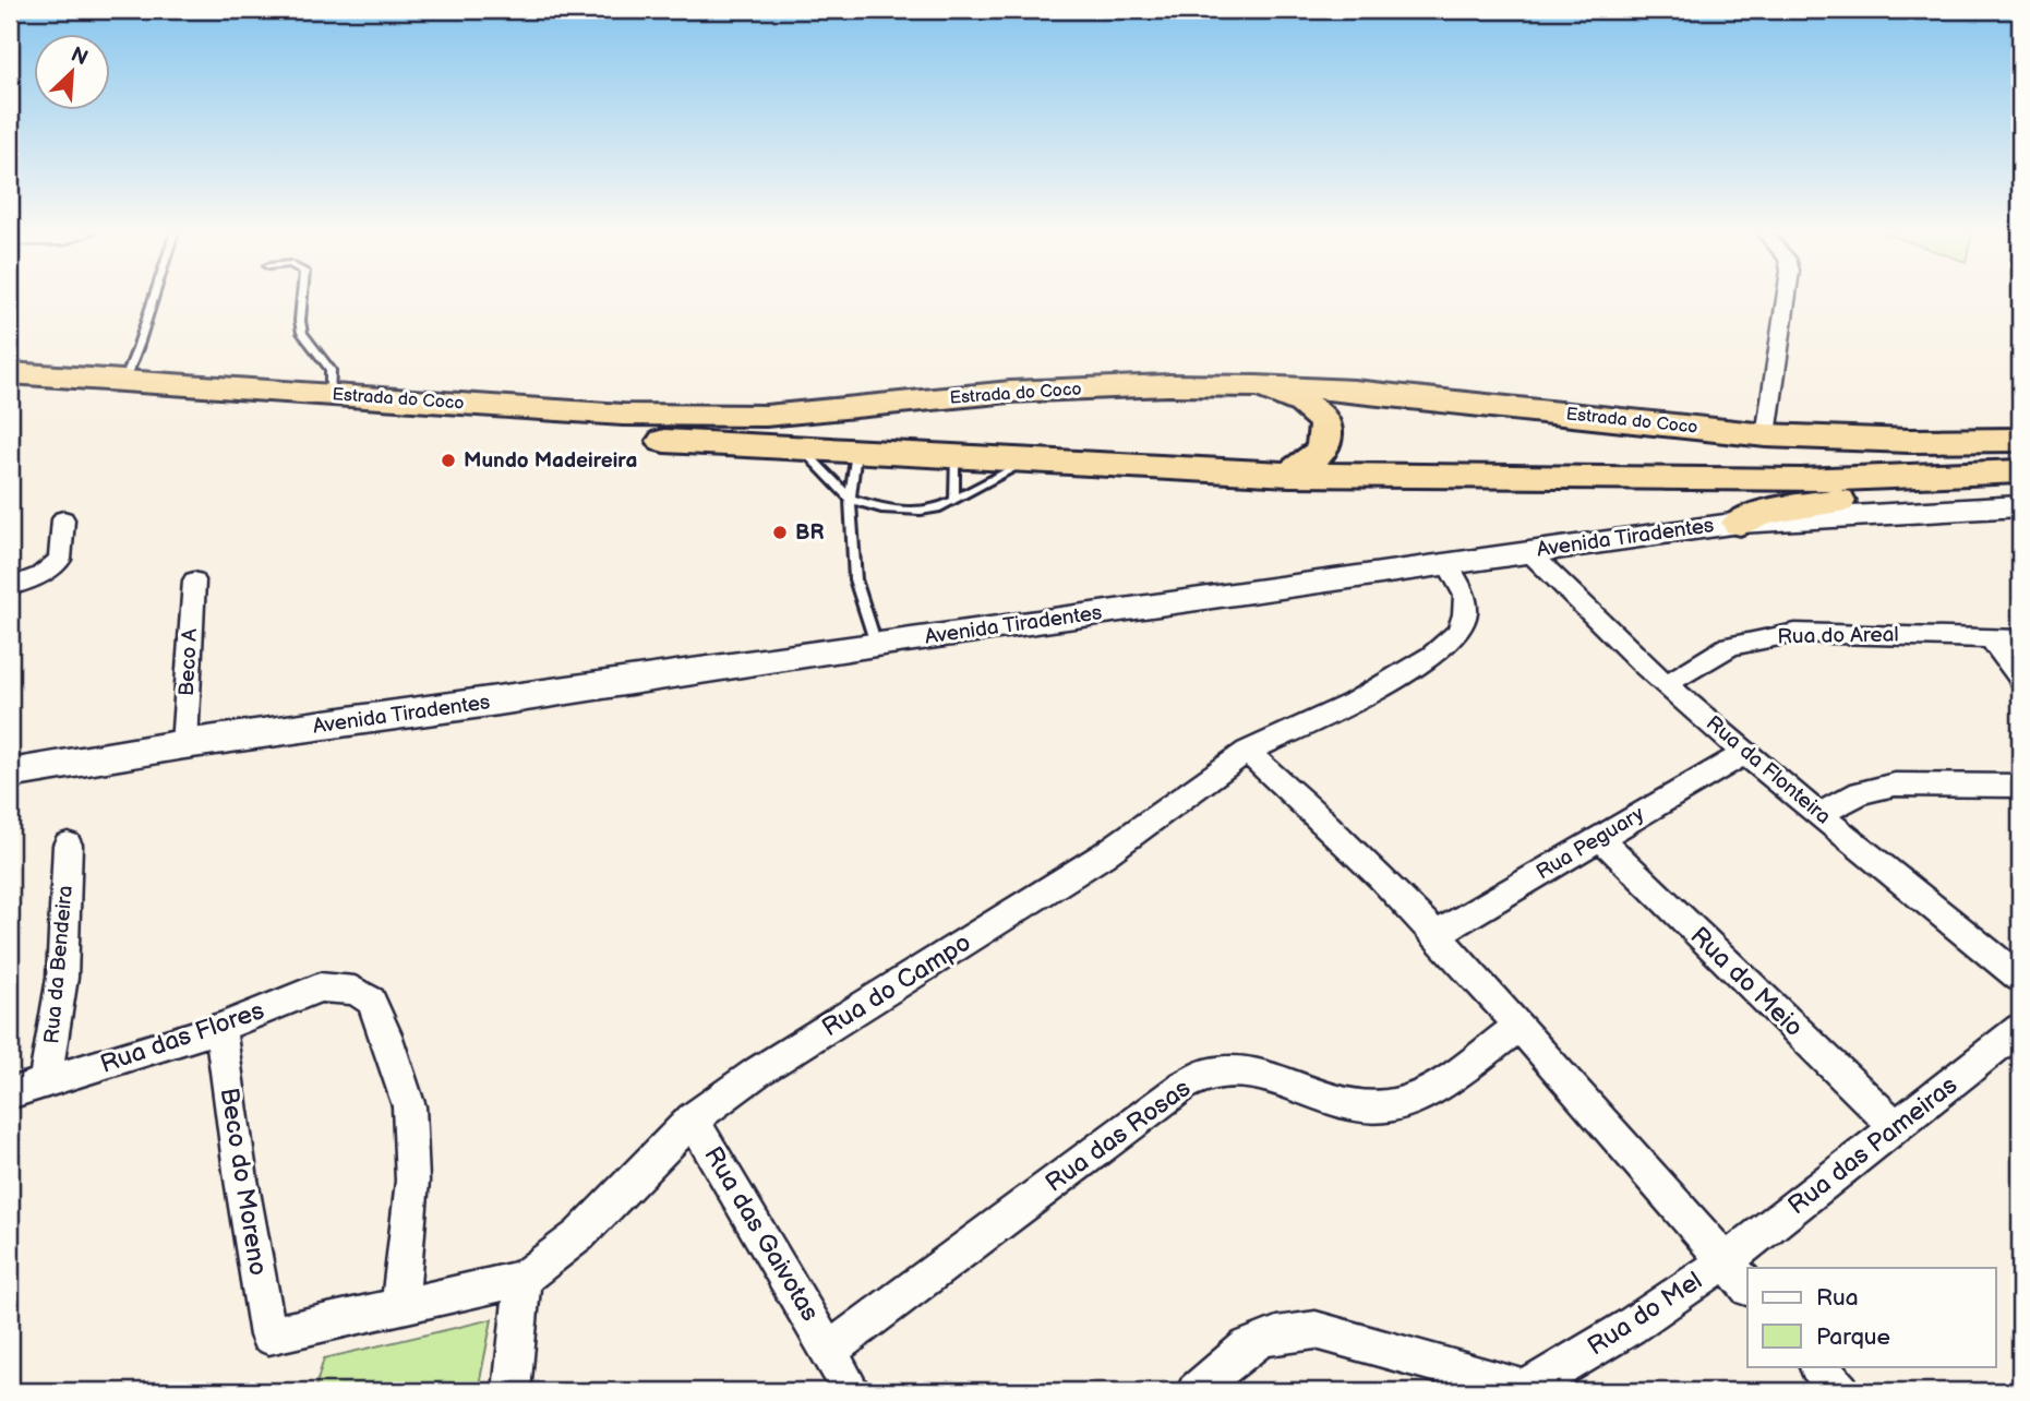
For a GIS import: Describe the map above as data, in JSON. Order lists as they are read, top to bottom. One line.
{"streets":{"highway":["Estrada do Coco"],"street":["Avenida Tiradentes","Rua do Areal","Beco A","Rua da Flonteira","Rua Peguary","Rua da Bendeira","Rua do Meio","Rua do Campo","Rua das Flores","Rua das Rosas","Rua das Pameiras","Beco do Moreno","Rua das Gaivotas","Rua do Mel"]},"crossings":[["Avenida Tiradentes","Beco A"],["Avenida Tiradentes","Rua da Flonteira"],["Avenida Tiradentes","Rua do Campo"],["Rua do Areal","Rua da Flonteira"],["Rua da Flonteira","Rua Peguary"],["Rua Peguary","Rua do Meio"],["Rua da Bendeira","Rua das Flores"],["Rua do Meio","Rua das Pameiras"],["Rua do Campo","Rua das Flores"],["Rua do Campo","Beco do Moreno"],["Rua do Campo","Rua das Gaivotas"],["Rua das Flores","Beco do Moreno"],["Rua das Rosas","Rua das Gaivotas"],["Rua das Pameiras","Rua do Mel"]],"places":["Mundo Madeireira","BR"],"legend":["Rua","Parque"],"north":"top right"}
